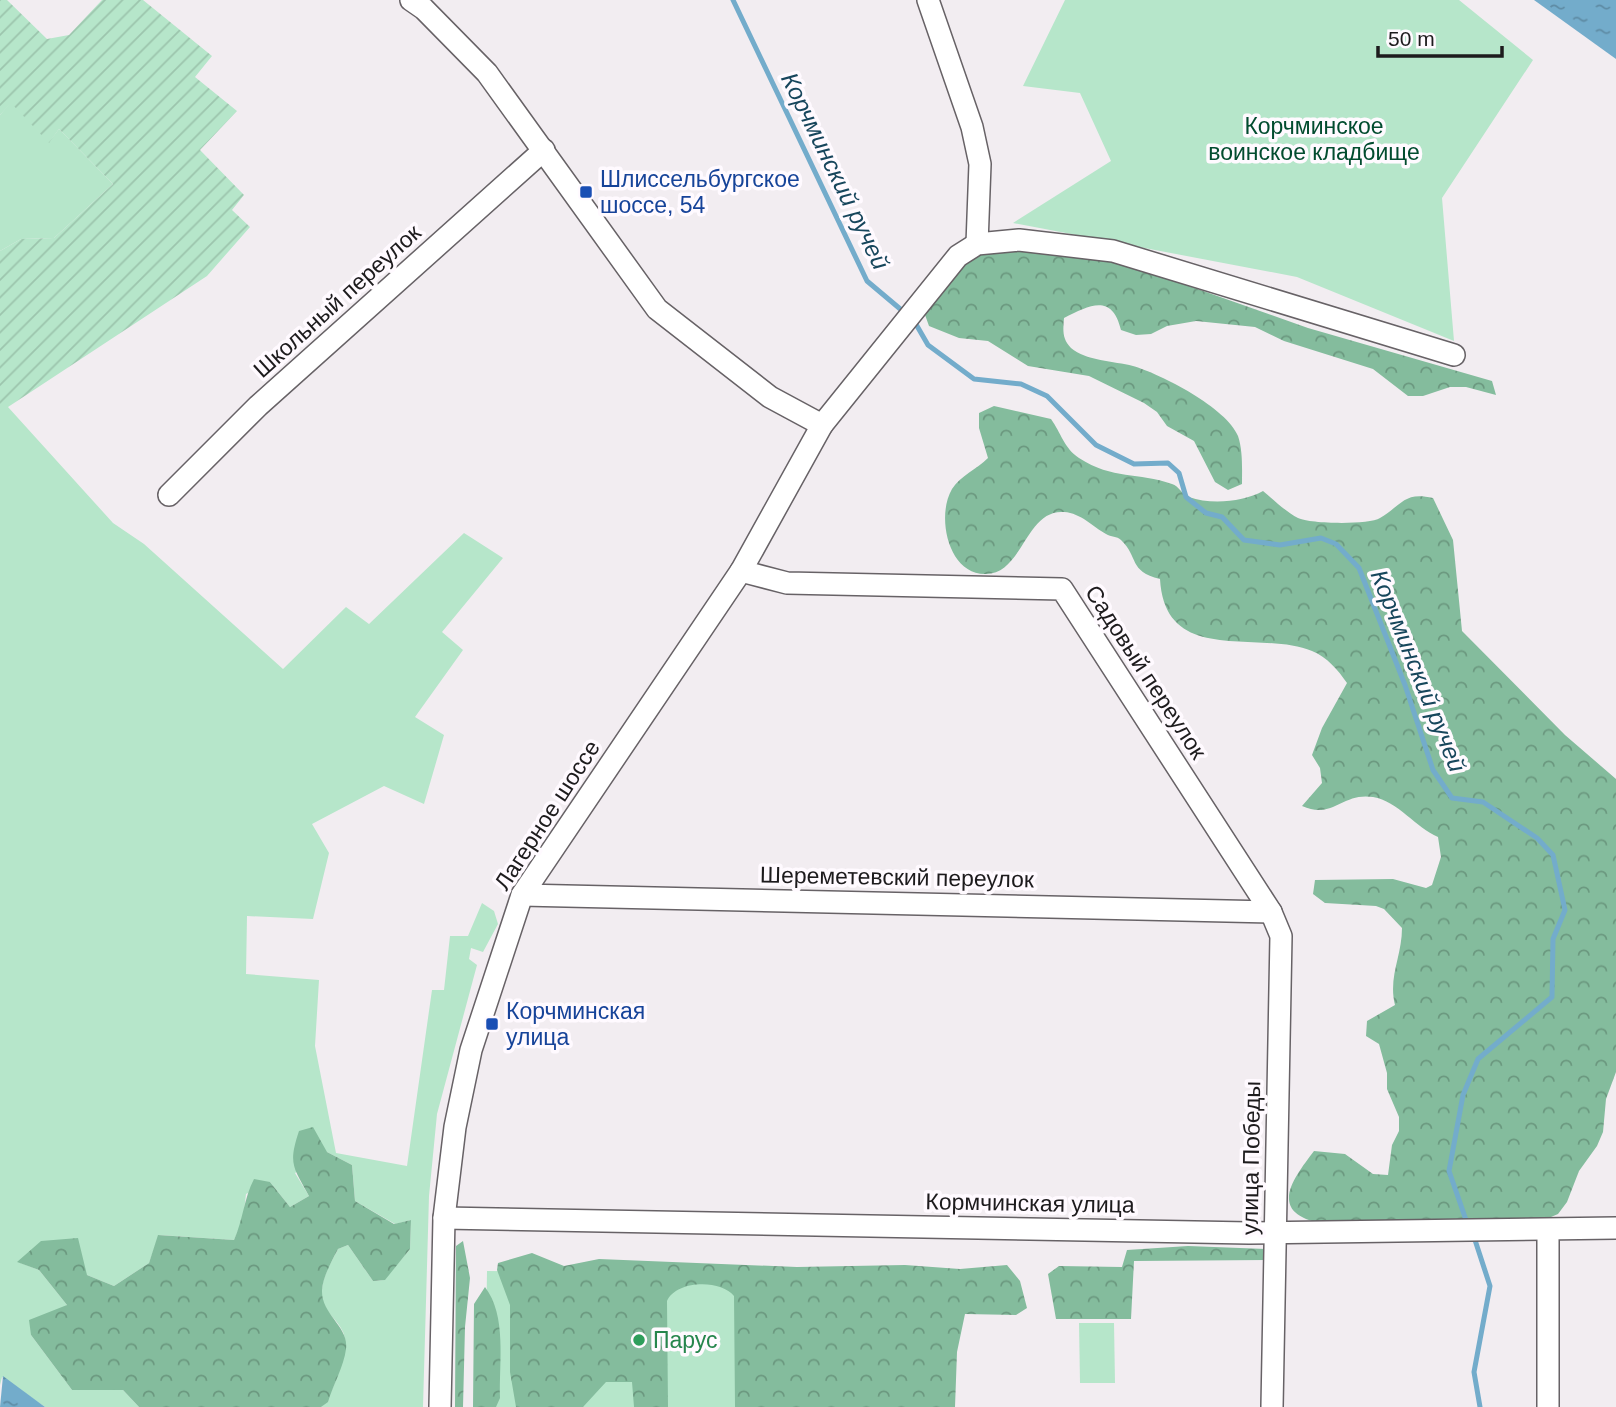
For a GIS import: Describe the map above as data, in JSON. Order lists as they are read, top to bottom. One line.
{"streets":{"street":["Школьный переулок","Садовый переулок","Лагерное шоссе","Шереметевский переулок","улица Победы","Кормчинская улица"]},"crossings":[["Садовый переулок","Лагерное шоссе"],["Садовый переулок","Шереметевский переулок"],["Садовый переулок","улица Победы"],["Лагерное шоссе","Шереметевский переулок"],["Лагерное шоссе","Кормчинская улица"],["Шереметевский переулок","улица Победы"],["улица Победы","Кормчинская улица"]],"water":["Корчминский ручей"],"parks":["Корчминское воинское кладбище"],"places":{"transit":["Шлиссельбургское шоссе, 54","Корчминская улица"],"other":["Парус"]},"scale_bar":"50 m"}
